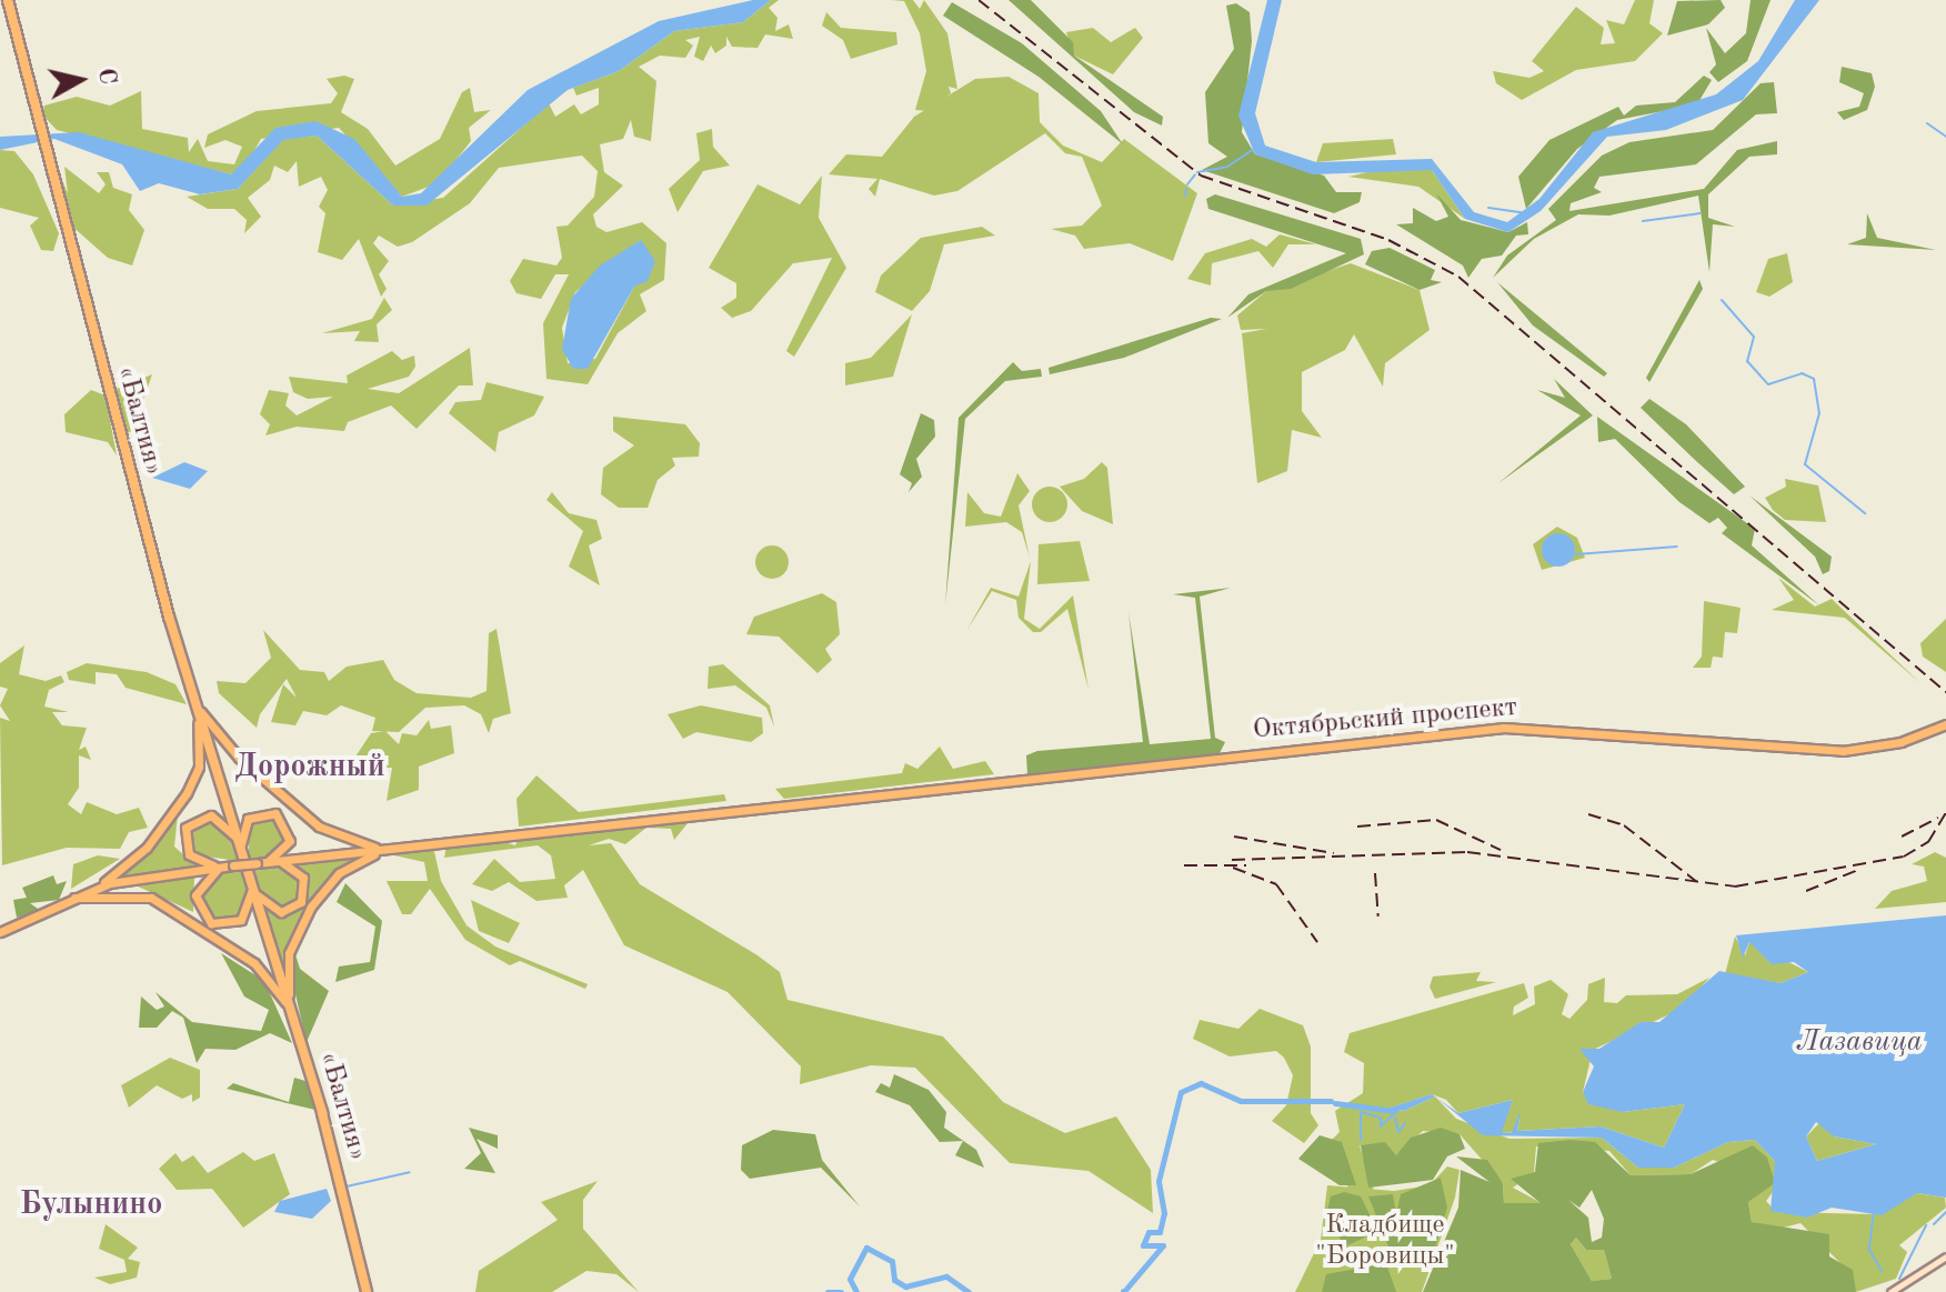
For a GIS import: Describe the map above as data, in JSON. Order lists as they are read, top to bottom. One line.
{"streets":{"highway":["«Балтия»"],"main road":["Октябрьский проспект"]},"districts":["Дорожный","Булынино"],"water":["Лазавица"],"parks":["Кладбище \"Боровицы\""],"north":"right"}
